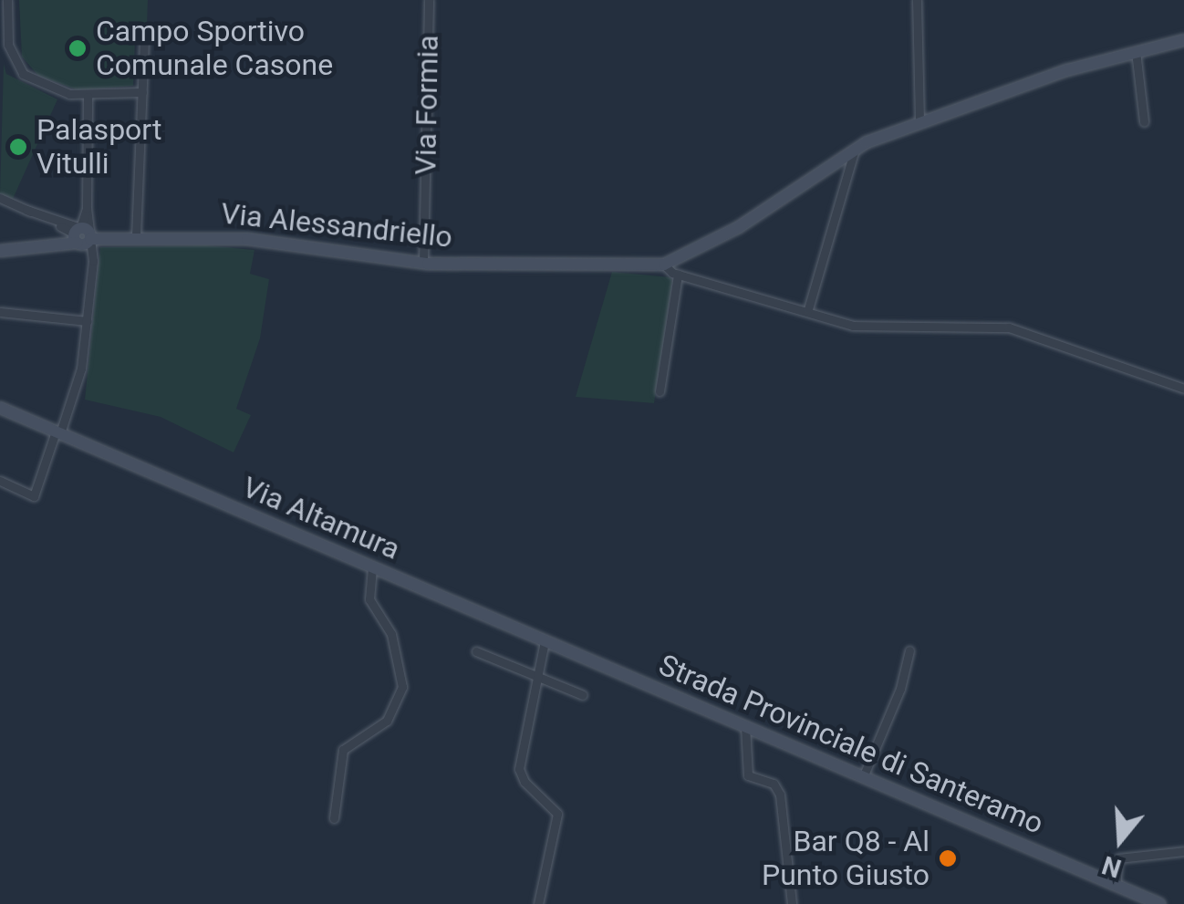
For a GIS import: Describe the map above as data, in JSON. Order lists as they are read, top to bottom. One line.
{"streets":{"main road":["Via Alessandriello","Via Altamura","Strada Provinciale di Santeramo"],"street":["Via Formia"]},"crossings":[["Via Formia","Via Alessandriello"],["Via Altamura","Strada Provinciale di Santeramo"]],"places":["Campo Sportivo Comunale Casone","Palasport Vitulli","Bar Q8 - Al Punto Giusto"],"north":"bottom"}
